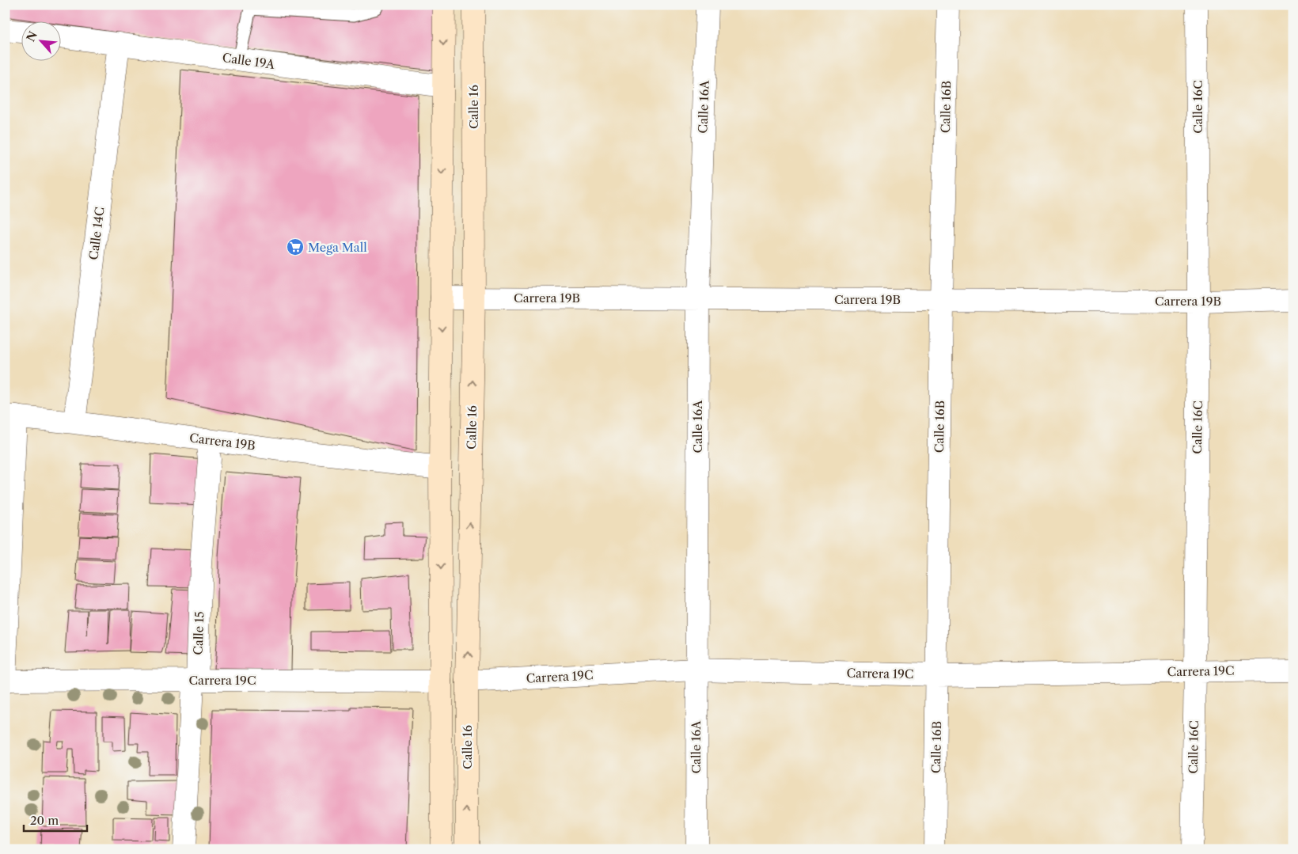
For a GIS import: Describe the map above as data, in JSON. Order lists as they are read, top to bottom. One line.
{"streets":{"main road":["Calle 16"],"street":["Calle 19A","Calle 16A","Calle 16B","Calle 16C","Calle 14C","Carrera 19B","Calle 15","Carrera 19C"]},"crossings":[["Calle 19A","Calle 14C"],["Calle 16","Carrera 19B"],["Calle 16","Carrera 19C"],["Calle 16A","Carrera 19B"],["Calle 16A","Carrera 19C"],["Calle 16B","Carrera 19B"],["Calle 16B","Carrera 19C"],["Calle 16C","Carrera 19B"],["Calle 16C","Carrera 19C"],["Calle 14C","Carrera 19B"],["Carrera 19B","Calle 15"],["Calle 15","Carrera 19C"]],"places":{"supermarket":["Mega Mall"]},"scale_bar":"20 m","north":"top left"}
